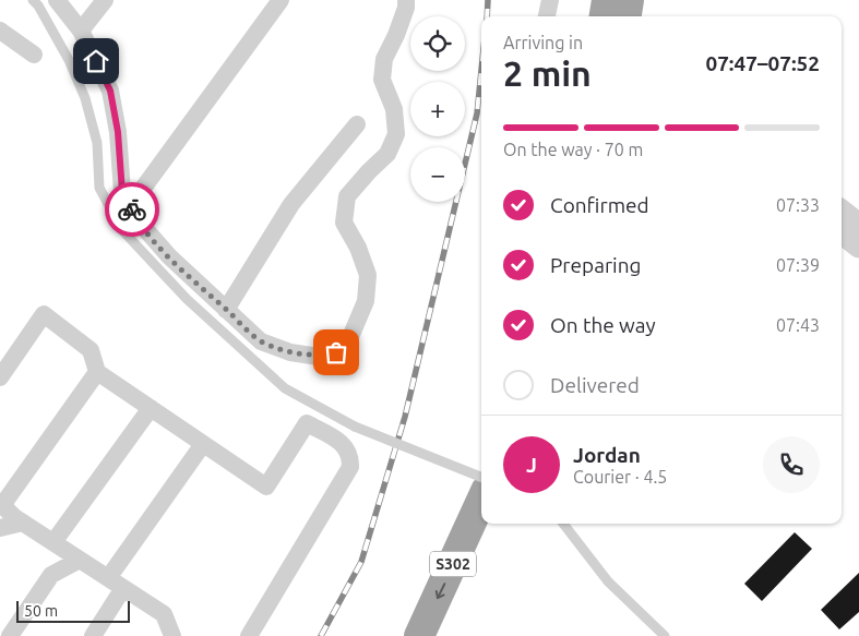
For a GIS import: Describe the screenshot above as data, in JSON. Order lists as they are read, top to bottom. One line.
{"streets":{"highway":["S302"]},"scale_bar":"50 m","page":{"map_buttons":["+","−"],"heading":["2 min","Arriving in","07:47–07:52"],"panel":["Jordan","Courier · 4.5"],"bar":"On the way · 70 m","list":[["Confirmed","07:33"],["Preparing","07:39"],["On the way","07:43"],"Delivered"],"round":"J","scale":"50 m"}}
